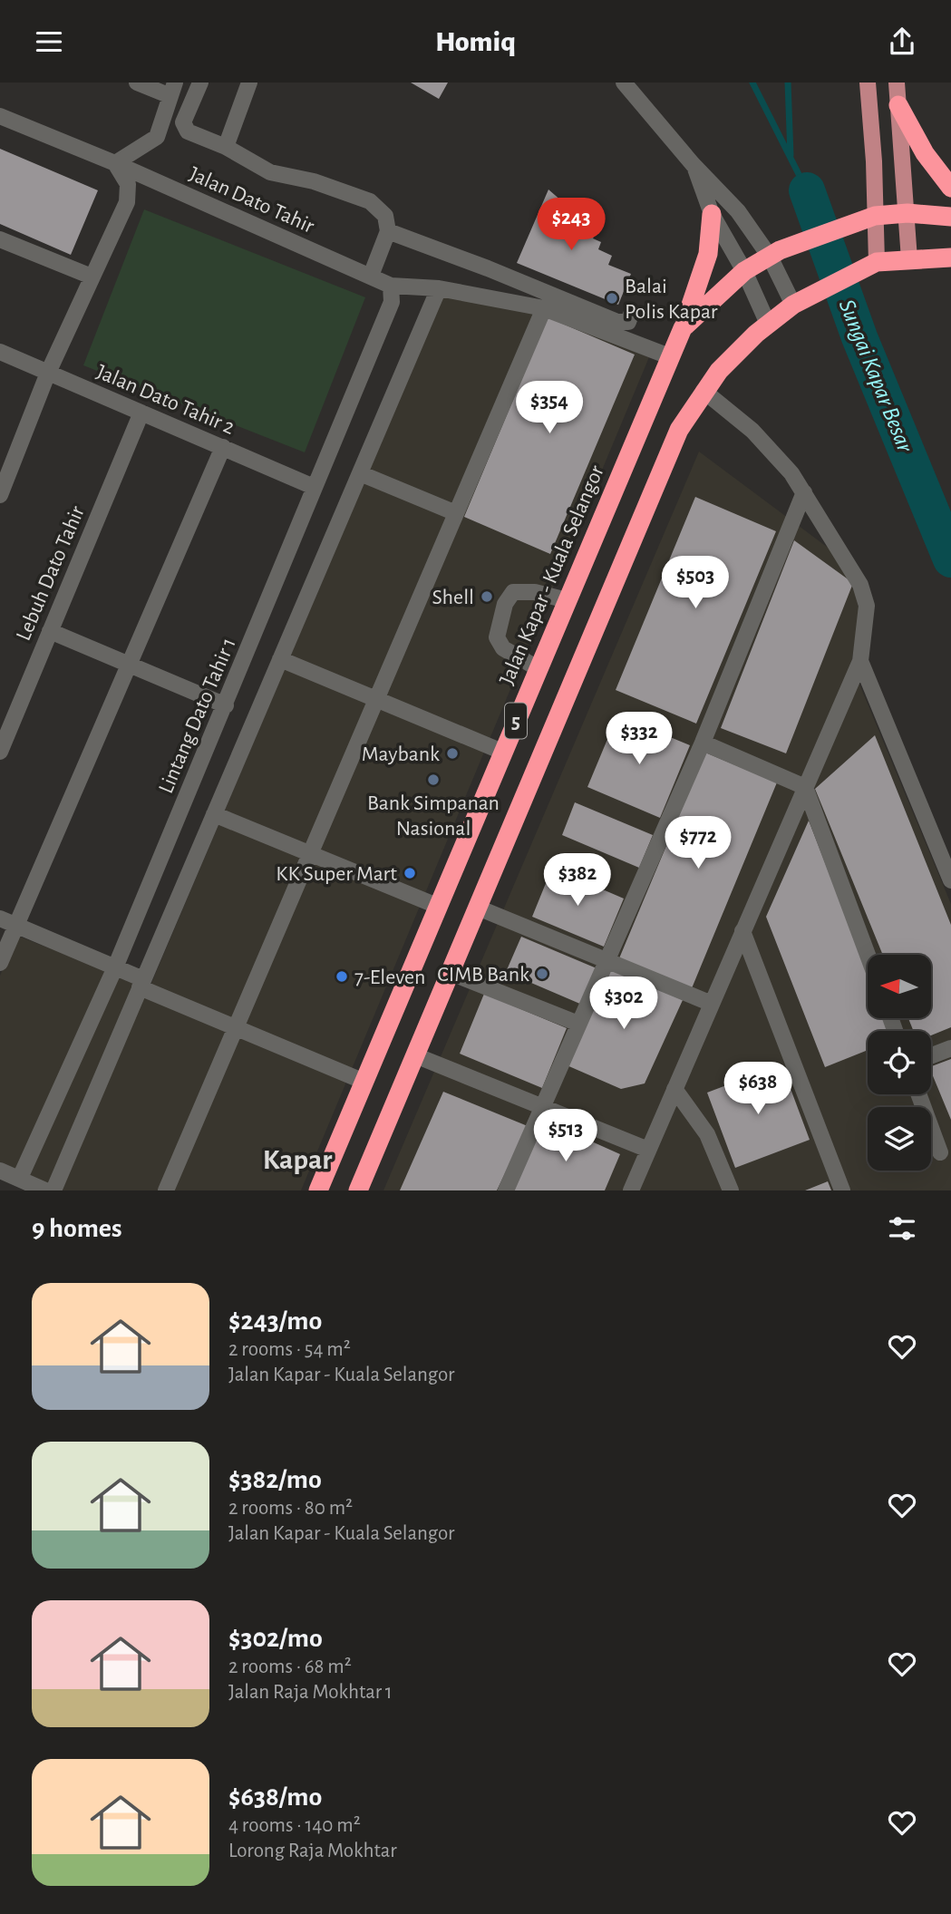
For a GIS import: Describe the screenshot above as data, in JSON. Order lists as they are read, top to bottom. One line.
{"streets":{"highway":["Jalan Kapar - Kuala Selangor","5"],"street":["Jalan Dato Tahir","Jalan Dato Tahir 2","Lebuh Dato Tahir","Lintang Dato Tahir 1"]},"crossings":[["Jalan Dato Tahir 2","Lebuh Dato Tahir"],["Jalan Dato Tahir 2","Lintang Dato Tahir 1"]],"districts":["Kapar"],"water":["Sungai Kapar Besar"],"places":["Balai Polis Kapar","Shell","Maybank","Bank Simpanan Nasional","KK Super Mart","CIMB Bank","7-Eleven"],"north":"left","page":{"header":"Homiq","price":["$243","$354","$503","$332","$772","$382","$302","$638","$513"],"heading":"9 homes","list":[{"name":"$243/mo","note":"2 rooms · 54 m² · Jalan Kapar - Kuala Selangor"},{"name":"$382/mo","note":"2 rooms · 80 m² · Jalan Kapar - Kuala Selangor"},{"name":"$302/mo","note":"2 rooms · 68 m² · Jalan Raja Mokhtar 1"},{"name":"$638/mo","note":"4 rooms · 140 m² · Lorong Raja Mokhtar"}]}}
